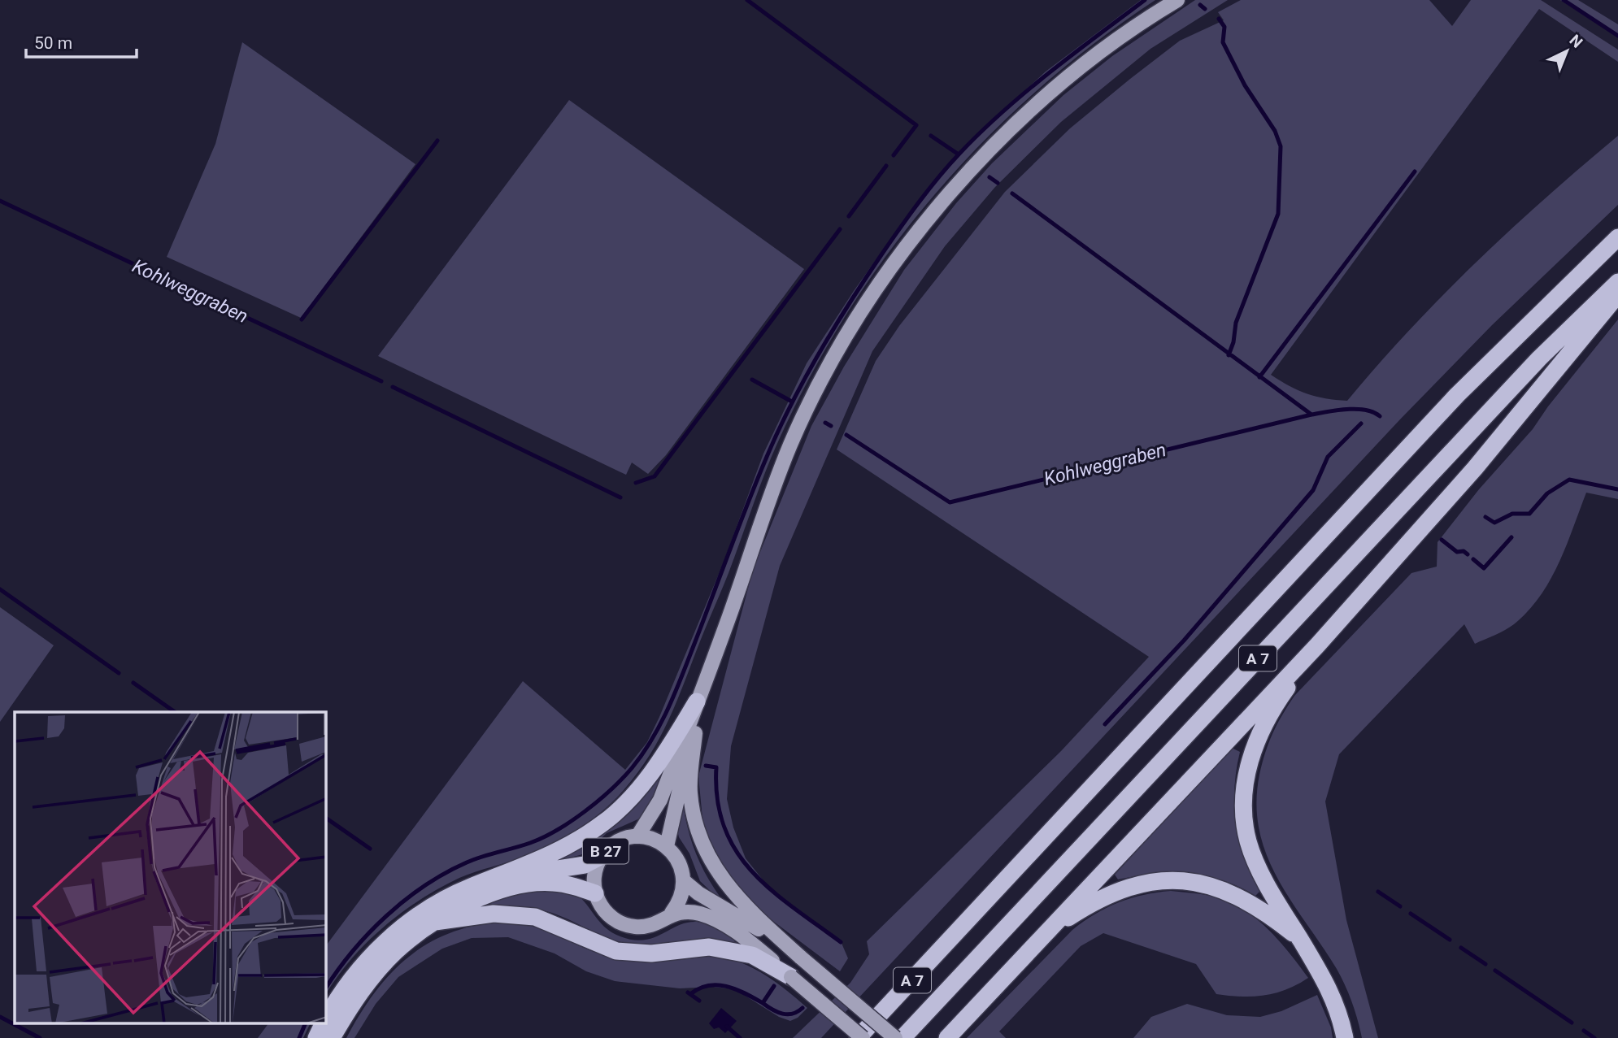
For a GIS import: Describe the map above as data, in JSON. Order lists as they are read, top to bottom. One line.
{"streets":{"highway":["A 7"],"main road":["B 27"]},"water":["Kohlweggraben"],"scale_bar":"50 m","north":"top right"}
